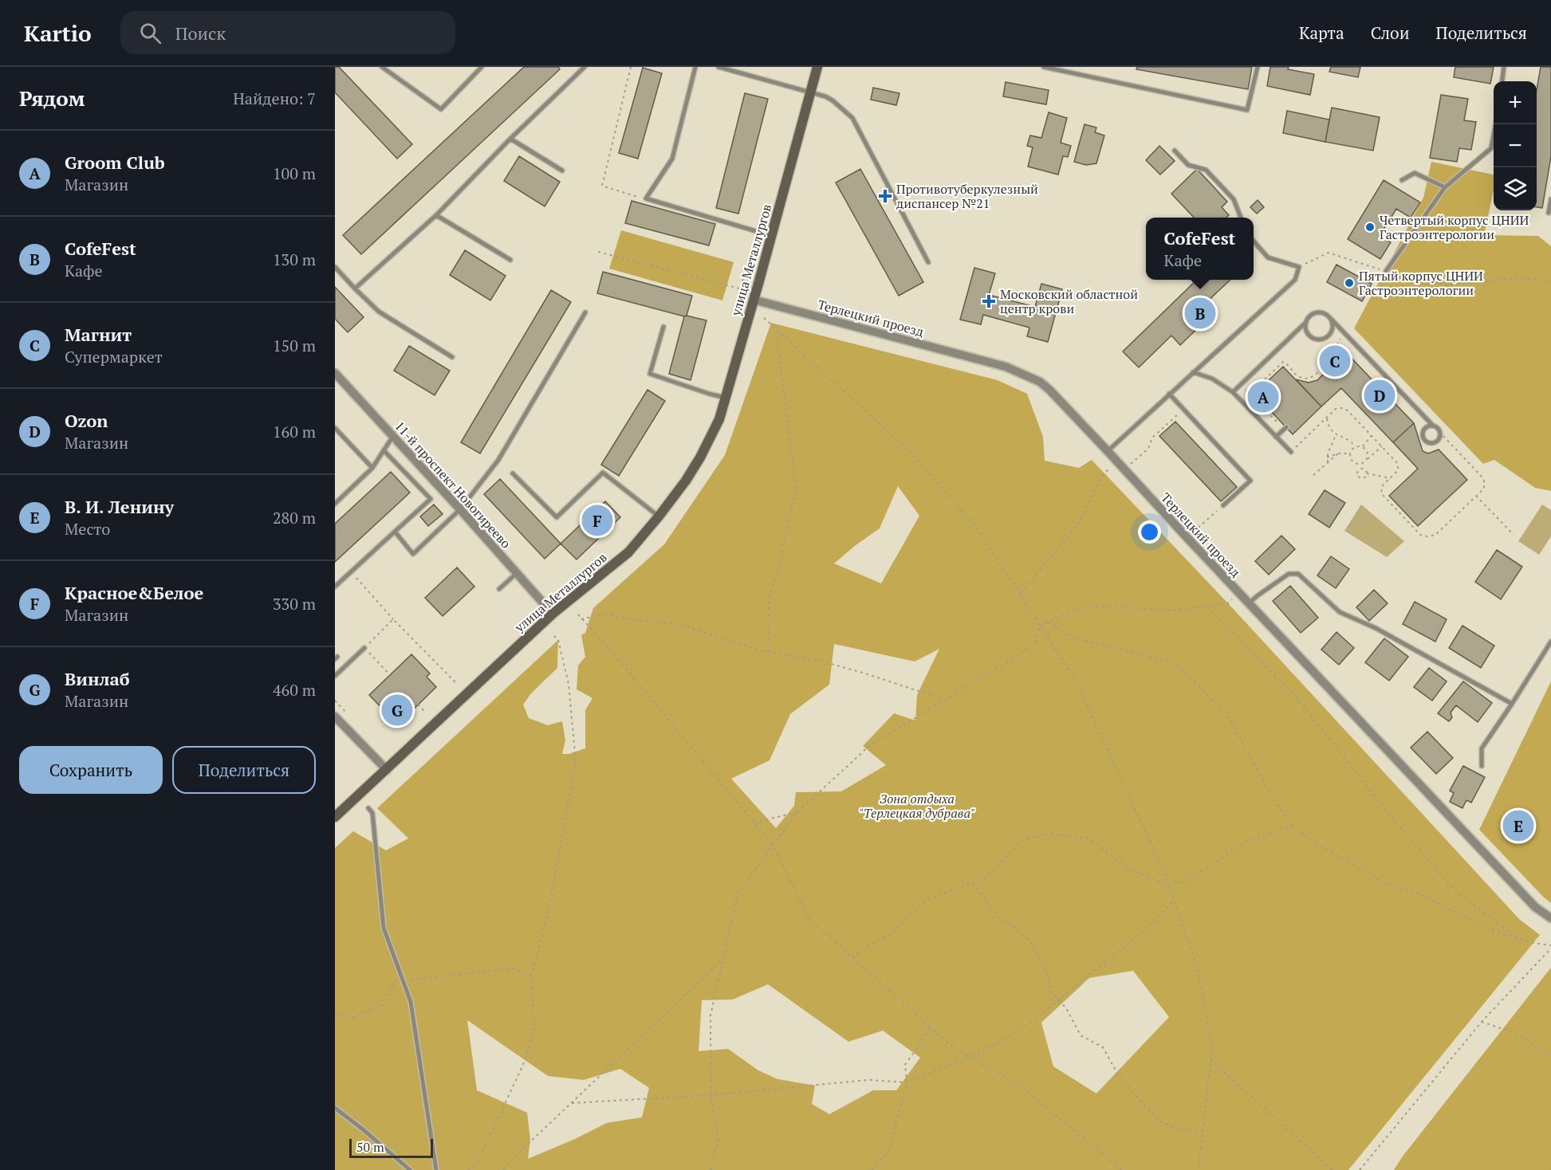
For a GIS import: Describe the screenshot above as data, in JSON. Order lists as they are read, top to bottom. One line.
{"streets":{"street":["улица Металлургов","Терлецкий проезд","11-й проспект Новогиреево"]},"crossings":[["улица Металлургов","Терлецкий проезд"],["улица Металлургов","11-й проспект Новогиреево"]],"parks":["Зона отдыха \"Терлецкая дубрава\""],"places":{"health":["Противотуберкулезный диспансер №21","Московский областной центр крови"],"other":["Четвертый корпус ЦНИИ Гастроэнтерологии","Пятый корпус ЦНИИ Гастроэнтерологии"]},"scale_bar":"50 m","page":{"header":"Kartio","search":"Поиск","nav":["Карта","Слои","Поделиться"],"heading":["Рядом","Найдено: 7"],"map_buttons":["+","−"],"list":[{"mark":"A","name":"Groom Club","note":"Магазин","value":"100 m"},{"mark":"B","name":"CofeFest","note":"Кафе","value":"130 m"},{"mark":"C","name":"Магнит","note":"Супермаркет","value":"150 m"},{"mark":"D","name":"Ozon","note":"Магазин","value":"160 m"},{"mark":"E","name":"В. И. Ленину","note":"Место","value":"280 m"},{"mark":"F","name":"Красное&Белое","note":"Магазин","value":"330 m"},{"mark":"G","name":"Винлаб","note":"Магазин","value":"460 m"}],"popup":["CofeFest","Кафе"],"pins":["B","C","D","A","F","G","E"],"buttons":["Сохранить","Поделиться"],"scale":"50 m"}}
